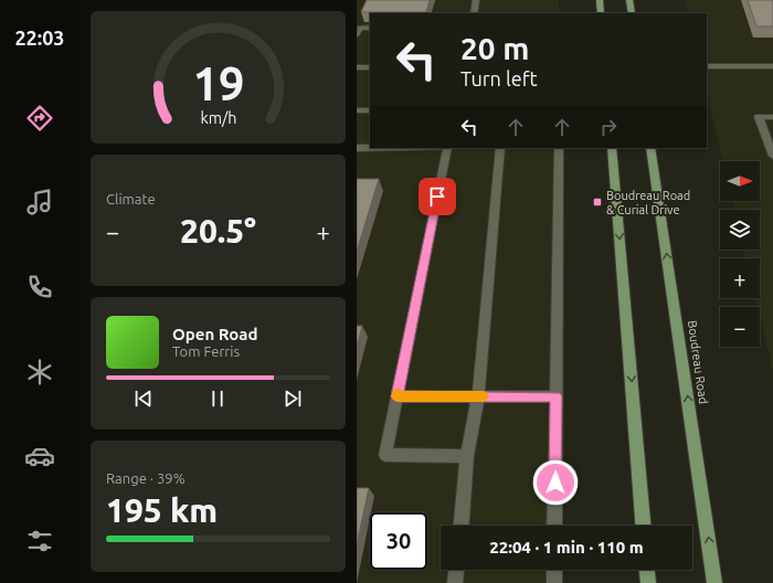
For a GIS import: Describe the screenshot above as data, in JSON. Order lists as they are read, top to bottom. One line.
{"streets":{"main road":["Boudreau Road"]},"places":{"transit":["Boudreau Road & Curial Drive"]},"north":"right","page":{"tabs":"22:03","turn":["20 m","Turn left"],"tile":["Climate",["Range · 39%","195 km"]],"map_buttons":["+","−"],"heat":["−","20.5°","+"],"song":["Open Road","Tom Ferris"],"limit":"30","trip":"22:04 · 1 min · 110 m","gauge":["19","km/h"]}}
